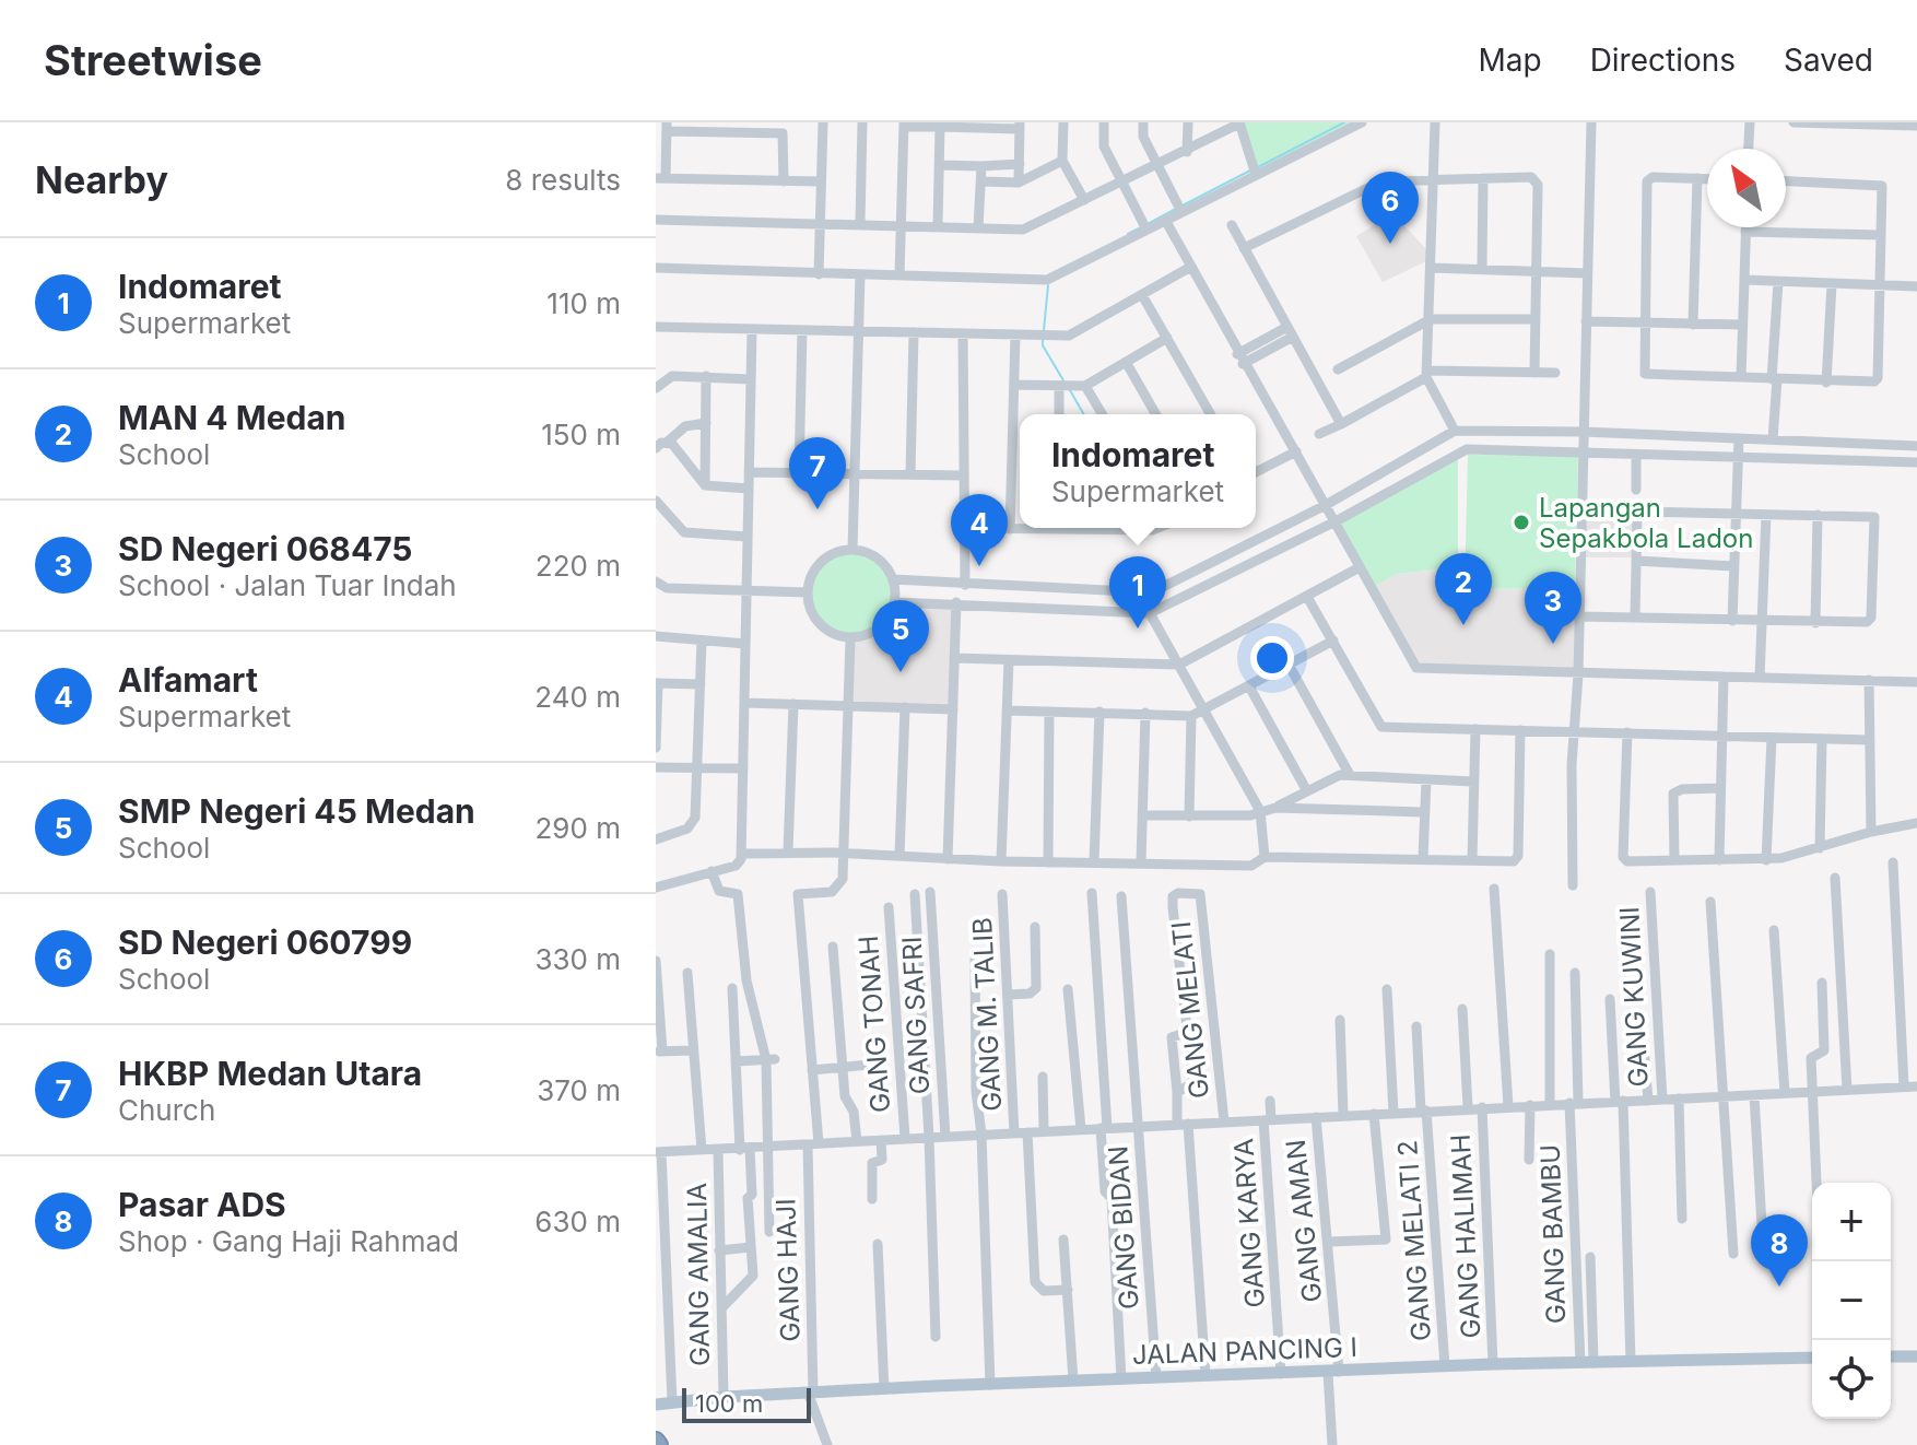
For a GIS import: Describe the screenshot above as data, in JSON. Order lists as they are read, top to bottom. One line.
{"streets":{"main road":["JALAN PANCING I"],"street":["GANG KUWINI","GANG MELATI","GANG M. TALIB","GANG SAFRI","GANG TONAH","GANG AMAN","GANG KARYA","GANG BIDAN","GANG BAMBU","GANG HALIMAH","GANG MELATI 2","GANG HAJI","GANG AMALIA"]},"crossings":[["GANG AMAN","JALAN PANCING I"],["GANG KARYA","JALAN PANCING I"],["GANG BIDAN","JALAN PANCING I"],["GANG BAMBU","JALAN PANCING I"],["GANG HALIMAH","JALAN PANCING I"],["GANG MELATI 2","JALAN PANCING I"],["GANG HAJI","JALAN PANCING I"],["GANG AMALIA","JALAN PANCING I"]],"places":["Lapangan Sepakbola Ladon"],"scale_bar":"100 m","north":"top left","page":{"header":"Streetwise","nav":["Map","Directions","Saved"],"heading":["Nearby","8 results"],"pins":["6","7","4","2","1","3","5","8"],"list":[{"mark":"1","name":"Indomaret","note":"Supermarket","value":"110 m"},{"mark":"2","name":"MAN 4 Medan","note":"School","value":"150 m"},{"mark":"3","name":"SD Negeri 068475","note":"School · Jalan Tuar Indah","value":"220 m"},{"mark":"4","name":"Alfamart","note":"Supermarket","value":"240 m"},{"mark":"5","name":"SMP Negeri 45 Medan","note":"School","value":"290 m"},{"mark":"6","name":"SD Negeri 060799","note":"School","value":"330 m"},{"mark":"7","name":"HKBP Medan Utara","note":"Church","value":"370 m"},{"mark":"8","name":"Pasar ADS","note":"Shop · Gang Haji Rahmad","value":"630 m"}],"popup":["Indomaret","Supermarket"],"map_buttons":["+","−"],"scale":"100 m"}}
